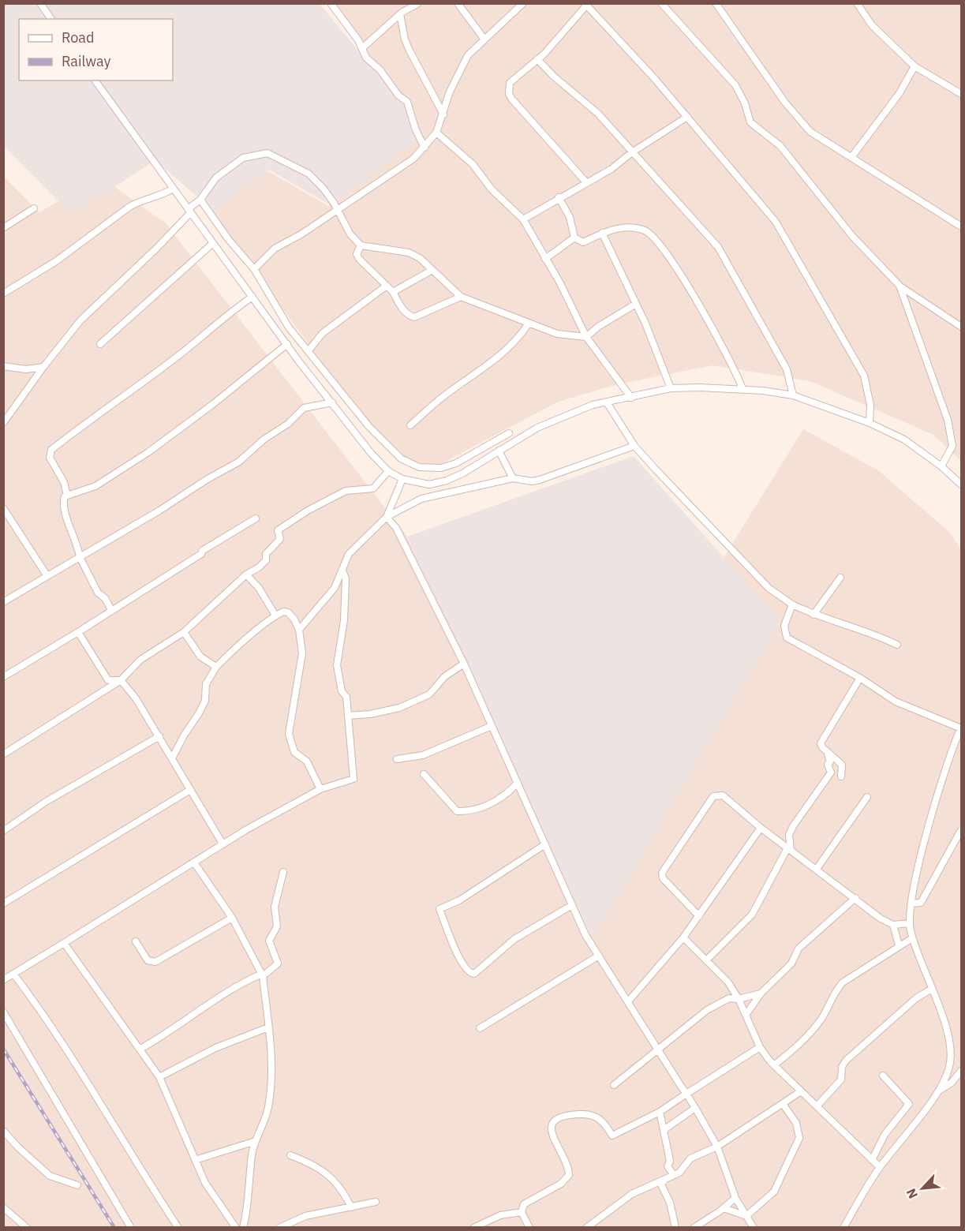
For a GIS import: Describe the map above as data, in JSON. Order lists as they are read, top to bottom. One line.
{"legend":["Road","Railway"],"north":"bottom left"}
